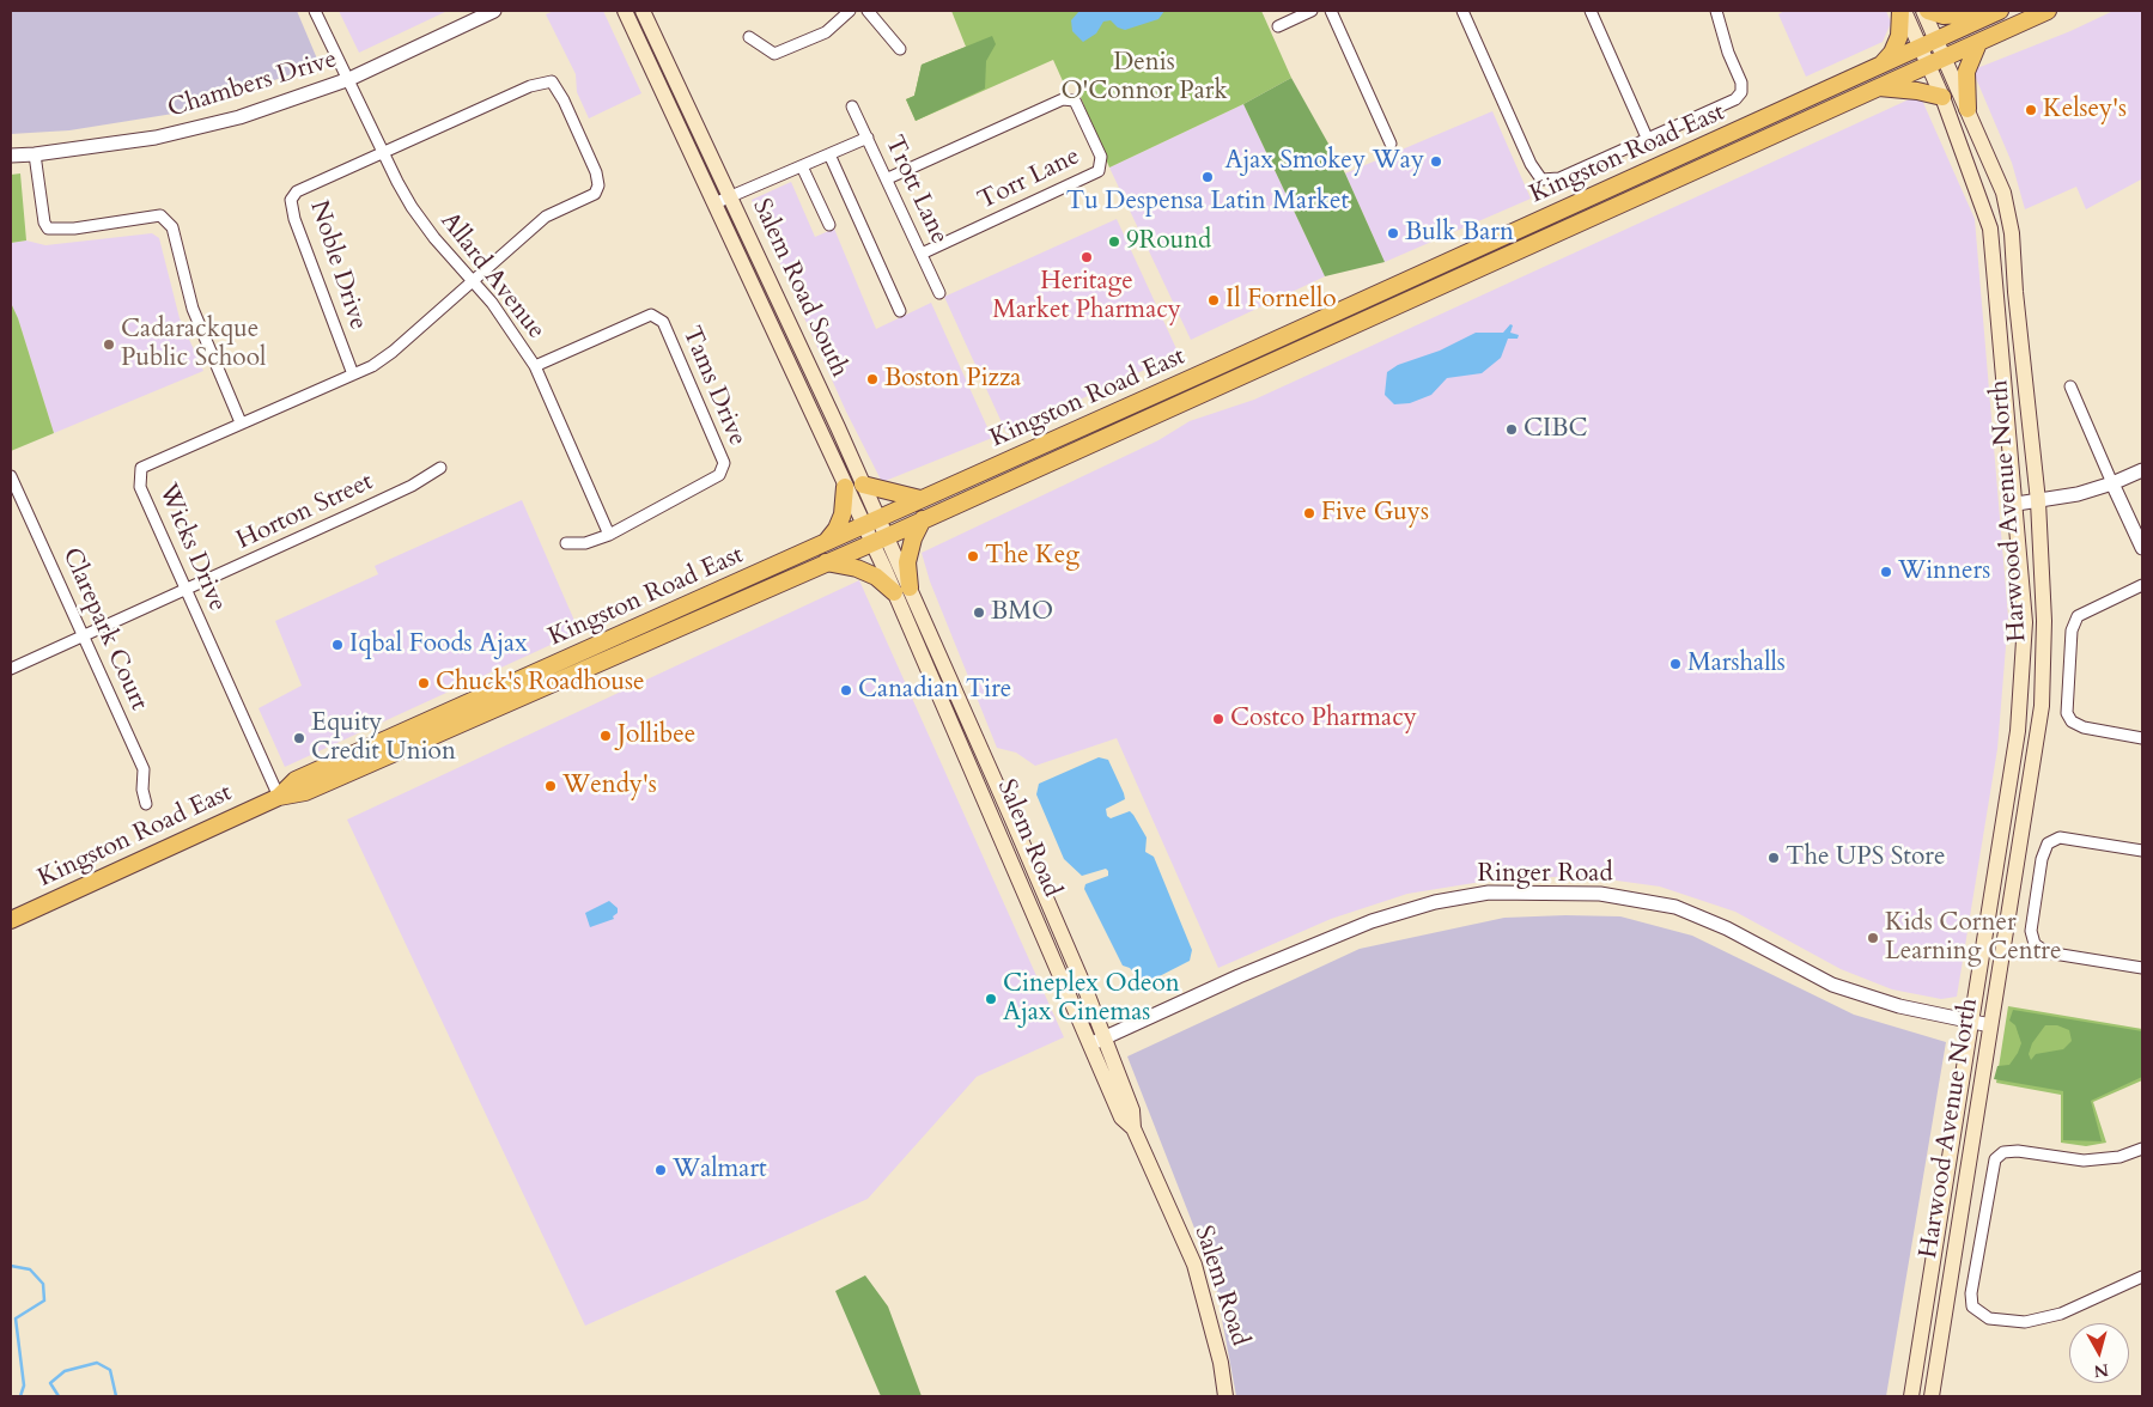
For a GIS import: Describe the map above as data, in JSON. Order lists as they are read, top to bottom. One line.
{"streets":{"main road":["Kingston Road East","Salem Road South","Harwood Avenue North","Salem Road"],"street":["Chambers Drive","Torr Lane","Trott Lane","Noble Drive","Allard Avenue","Tams Drive","Horton Street","Wicks Drive","Clarepark Court","Ringer Road"]},"crossings":[["Chambers Drive","Allard Avenue"],["Kingston Road East","Salem Road South"],["Kingston Road East","Harwood Avenue North"],["Kingston Road East","Wicks Drive"],["Torr Lane","Trott Lane"],["Noble Drive","Allard Avenue"],["Noble Drive","Wicks Drive"],["Allard Avenue","Tams Drive"],["Allard Avenue","Wicks Drive"],["Salem Road South","Salem Road"],["Harwood Avenue North","Ringer Road"],["Horton Street","Wicks Drive"],["Horton Street","Clarepark Court"],["Salem Road","Ringer Road"]],"parks":["Denis O'Connor Park"],"places":["Kelsey's","Ajax Smokey Way","Tu Despensa Latin Market","Bulk Barn","9Round","Heritage Market Pharmacy","Il Fornello","Cadarackque Public School","Boston Pizza","CIBC","Five Guys","The Keg","Winners","BMO","Iqbal Foods Ajax","Marshalls","Chuck's Roadhouse","Canadian Tire","Costco Pharmacy","Jollibee","Equity Credit Union","Wendy's","The UPS Store","Kids Corner Learning Centre","Cineplex Odeon Ajax Cinemas","Walmart"],"north":"bottom"}
